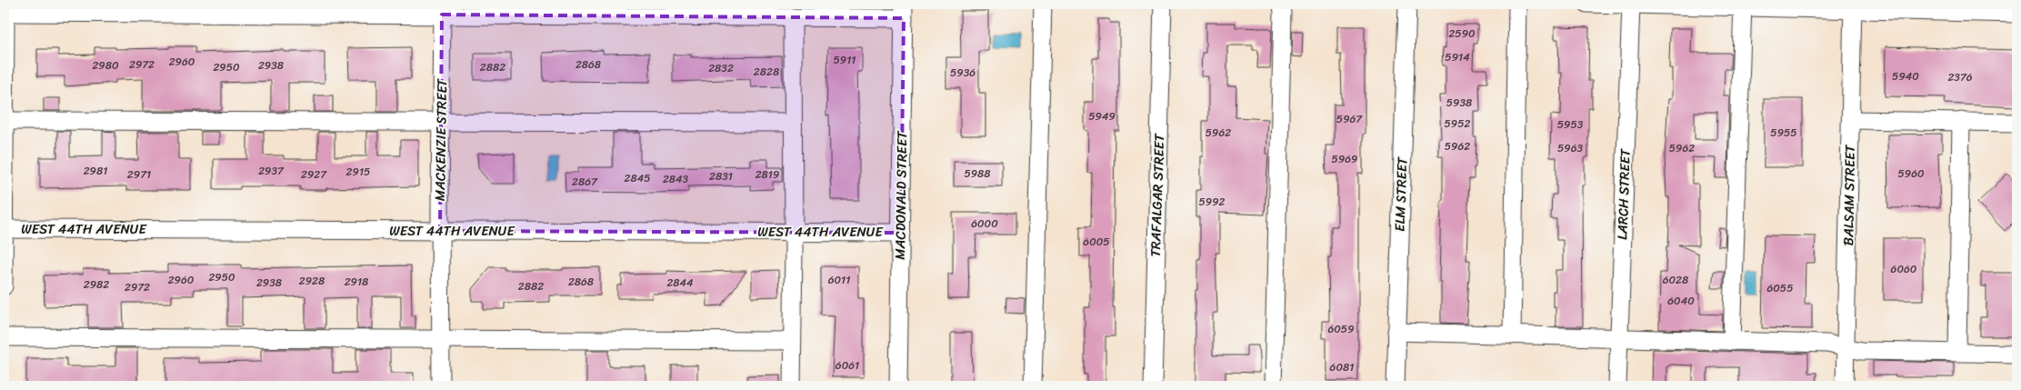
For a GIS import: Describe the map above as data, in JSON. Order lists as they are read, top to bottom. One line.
{"streets":{"street":["MACKENZIE STREET","ELM STREET","LARCH STREET","MACDONALD STREET","TRAFALGAR STREET","BALSAM STREET","WEST 44TH AVENUE"]},"crossings":[["MACKENZIE STREET","WEST 44TH AVENUE"],["MACDONALD STREET","WEST 44TH AVENUE"]],"house_numbers":["2590","5914","5911","2960","2972","2868","2980","2938","2950","2882","2832","2828","5936","5940","2376","5938","5949","5967","5952","5953","5962","5955","5962","5963","5962","5969","2981","2937","2915","5988","5960","2971","2927","2819","2831","2845","2843","2867","5992","6000","6005","6060","2950","2960","6011","6028","2928","2918","2868","2938","2844","2982","2882","2972","6055","6040","6059","6061","6081"]}
